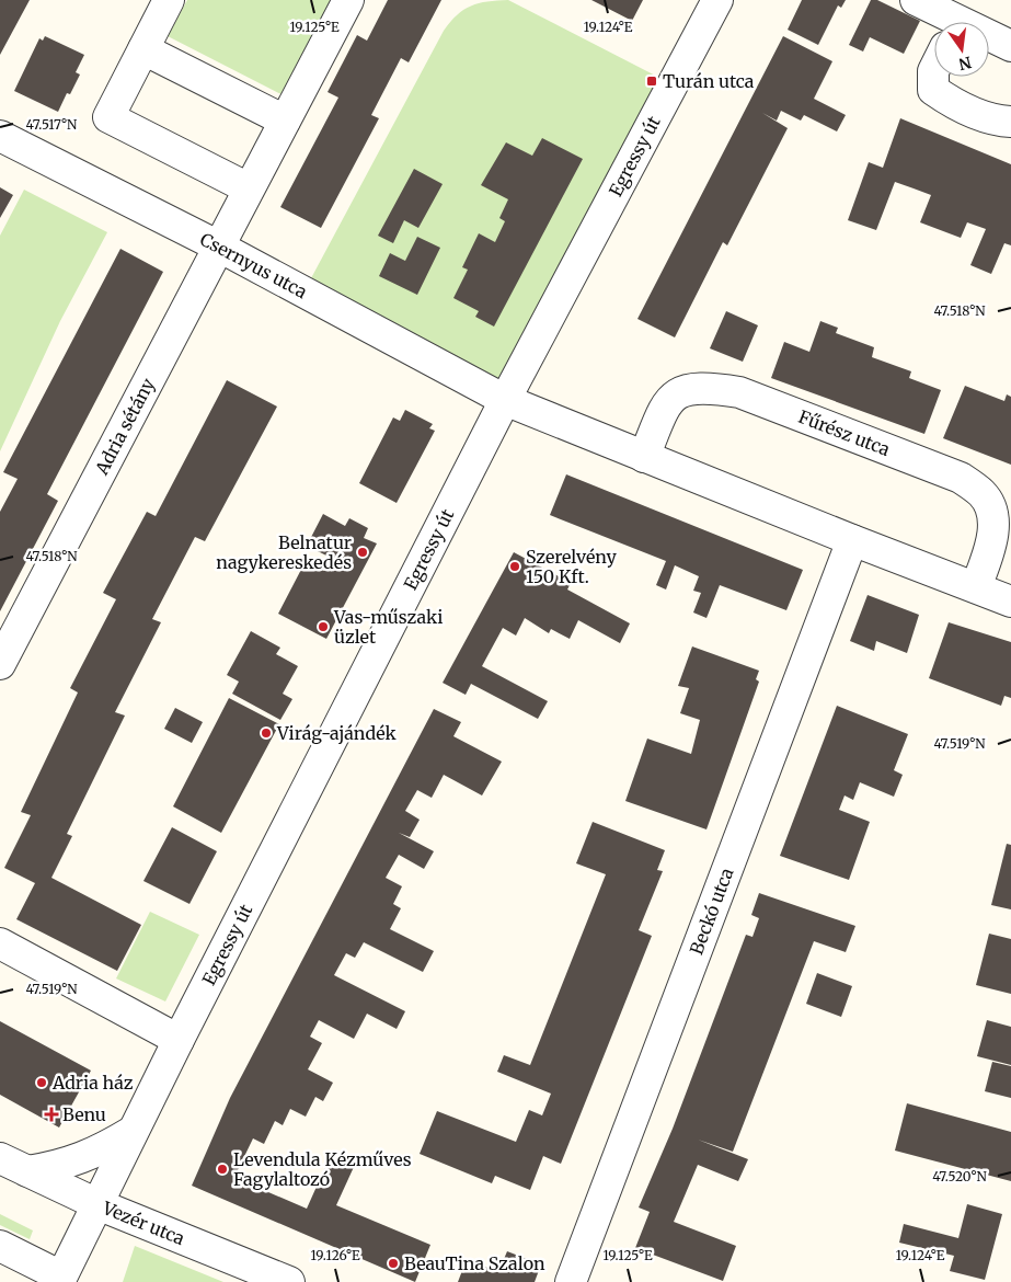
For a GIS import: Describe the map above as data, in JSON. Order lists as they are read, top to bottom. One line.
{"streets":{"street":["Egressy út","Csernyus utca","Adria sétány","Fűrész utca","Beckó utca","Vezér utca"]},"crossings":[["Egressy út","Csernyus utca"],["Egressy út","Vezér utca"],["Csernyus utca","Adria sétány"]],"places":{"transit":["Turán utca"],"other":["Belnatur nagykereskedés","Szerelvény 150 Kft.","Vas-műszaki üzlet","Virág-ajándék","Adria ház","Levendula Kézműves Fagylaltozó","BeauTina Szalon"],"health":["Benu"]},"north":"bottom","coordinates":["19.125°E","19.124°E","47.517°N","47.518°N","47.519°N","47.520°N","19.126°E"]}
